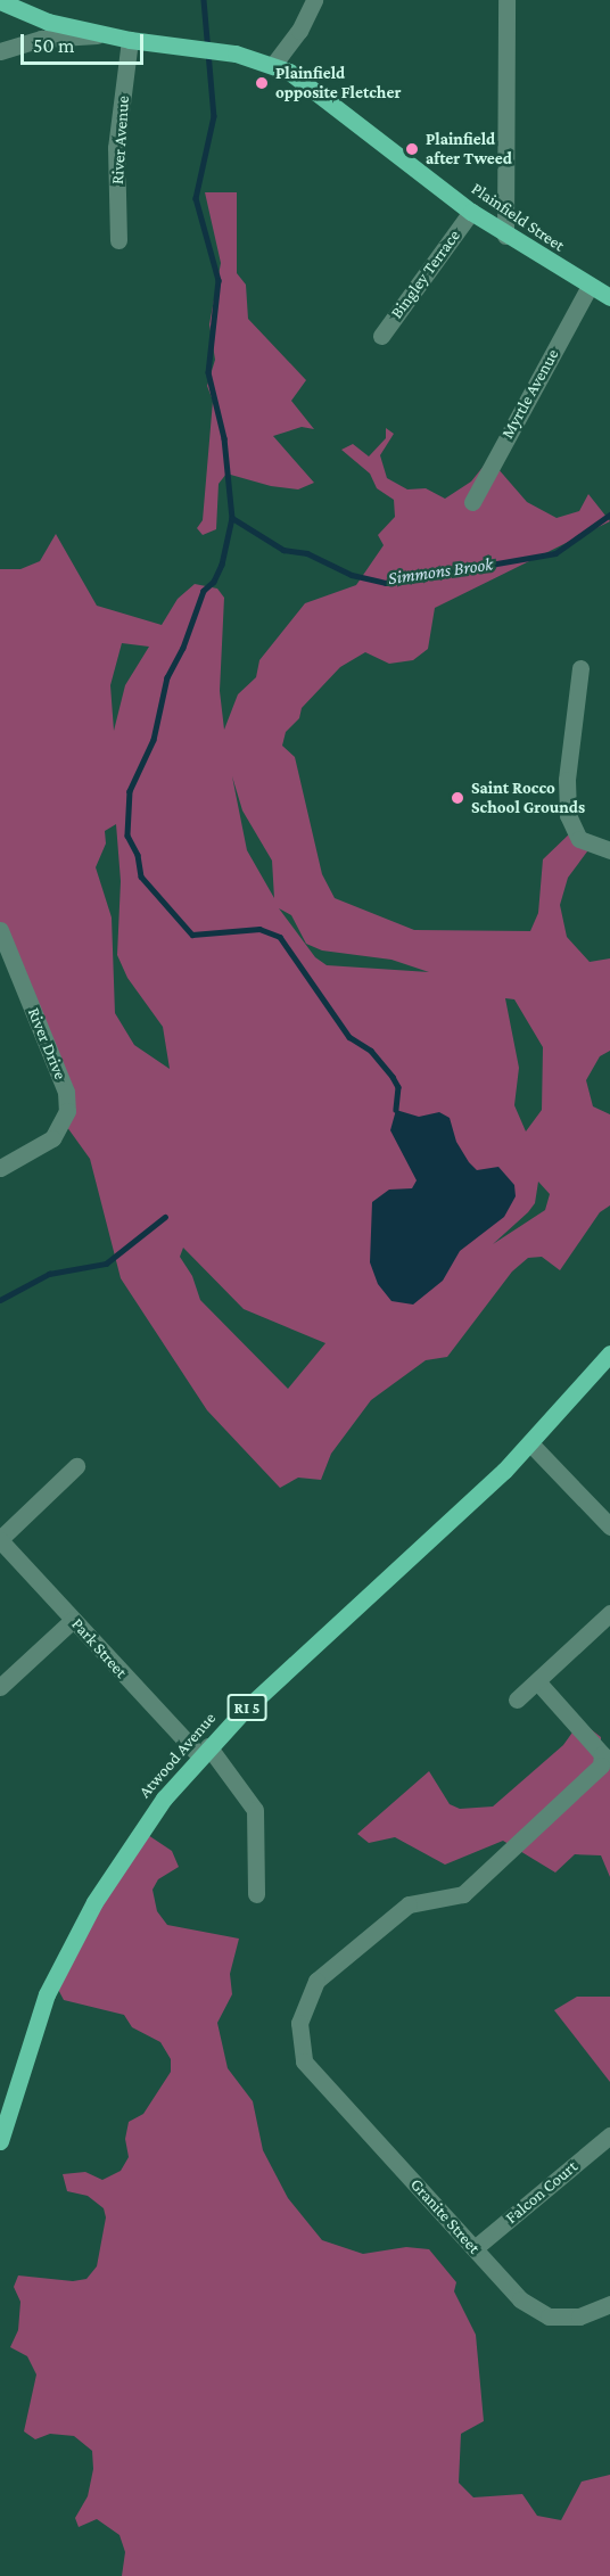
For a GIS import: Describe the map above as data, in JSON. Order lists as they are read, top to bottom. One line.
{"streets":{"main road":["Plainfield Street","RI 5","Atwood Avenue"],"street":["River Avenue","Bingley Terrace","Myrtle Avenue","River Drive","Park Street","Falcon Court","Granite Street"]},"crossings":[["River Avenue","Plainfield Street"],["Plainfield Street","Bingley Terrace"],["Plainfield Street","Myrtle Avenue"],["Park Street","Atwood Avenue"],["Falcon Court","Granite Street"]],"water":["Simmons Brook"],"places":["Plainfield opposite Fletcher","Plainfield after Tweed","Saint Rocco School Grounds"],"scale_bar":"50 m"}
